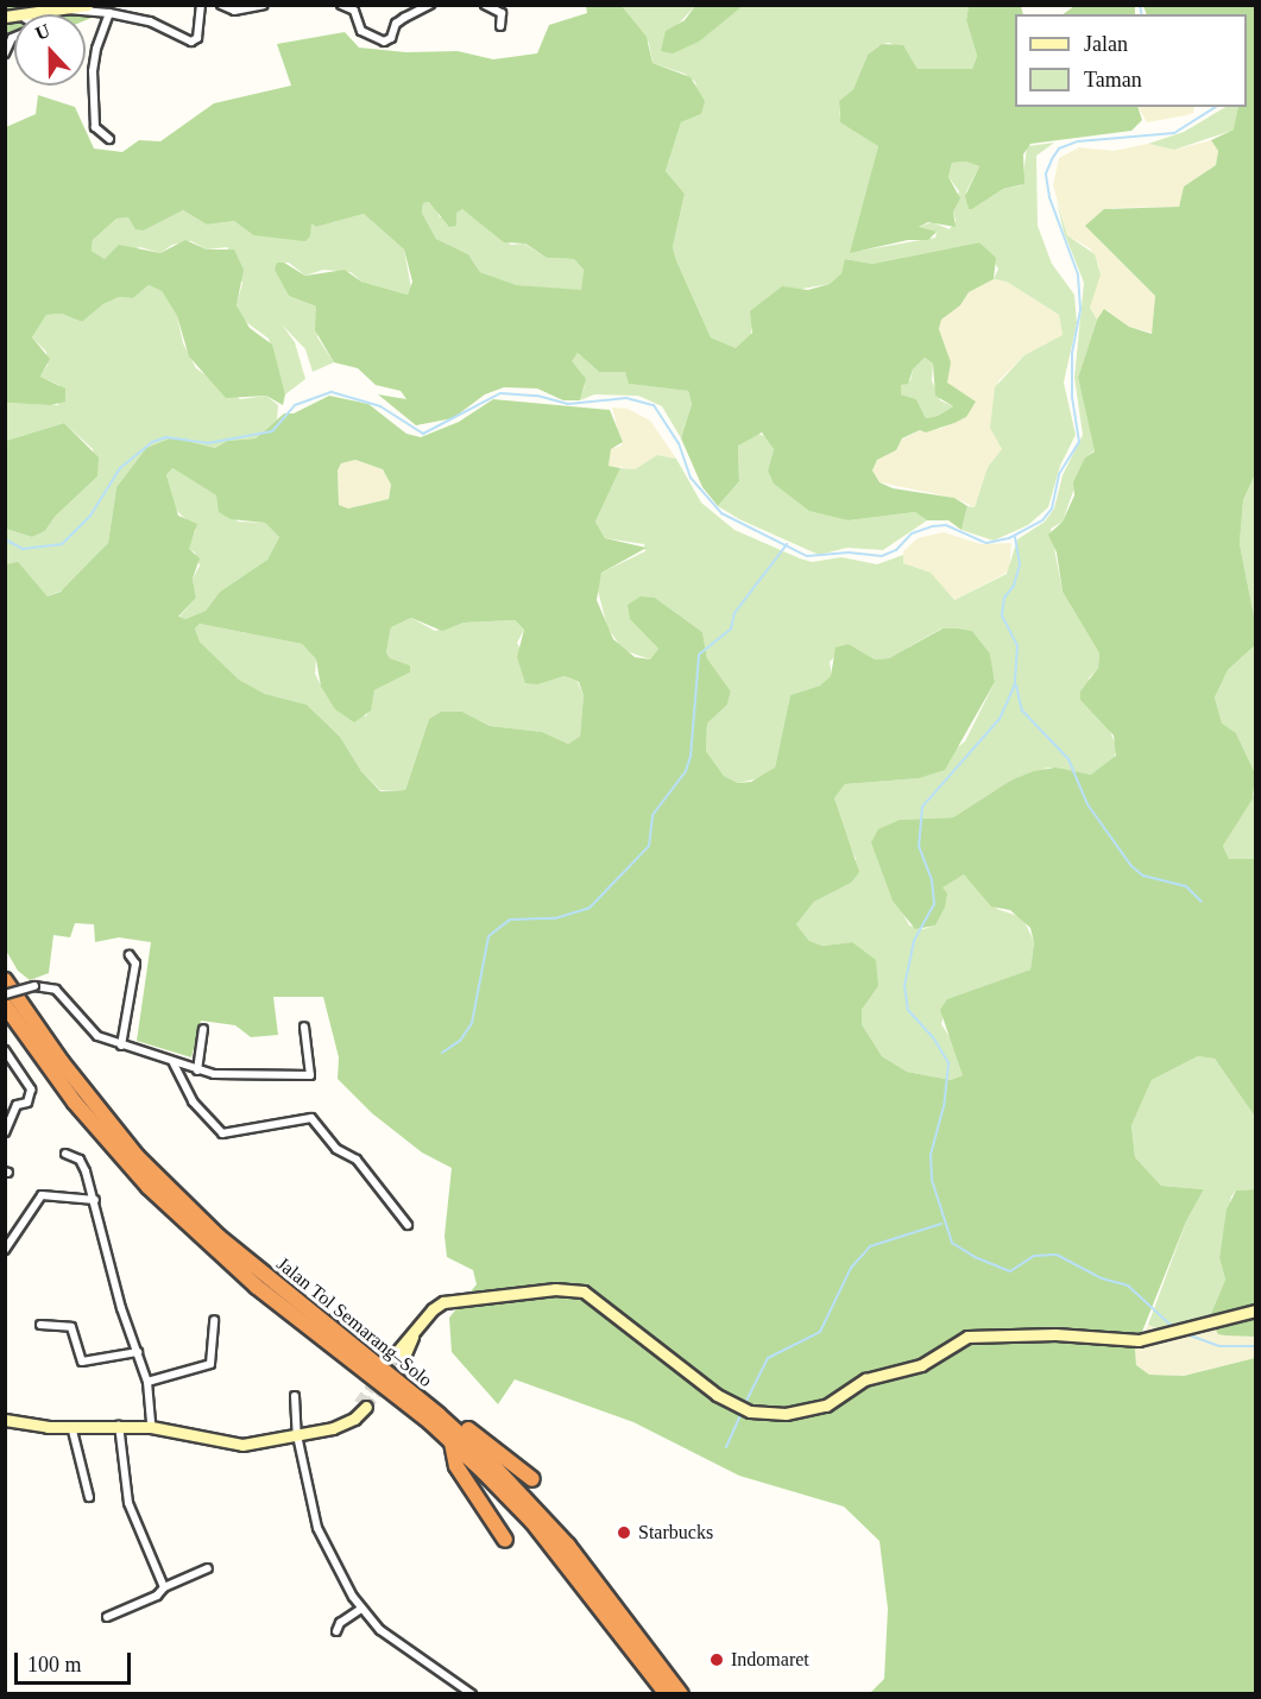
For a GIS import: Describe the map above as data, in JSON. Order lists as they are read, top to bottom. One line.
{"streets":{"highway":["Jalan Tol Semarang–Solo"]},"places":["Starbucks","Indomaret"],"legend":["Jalan","Taman"],"scale_bar":"100 m","north":"top"}
